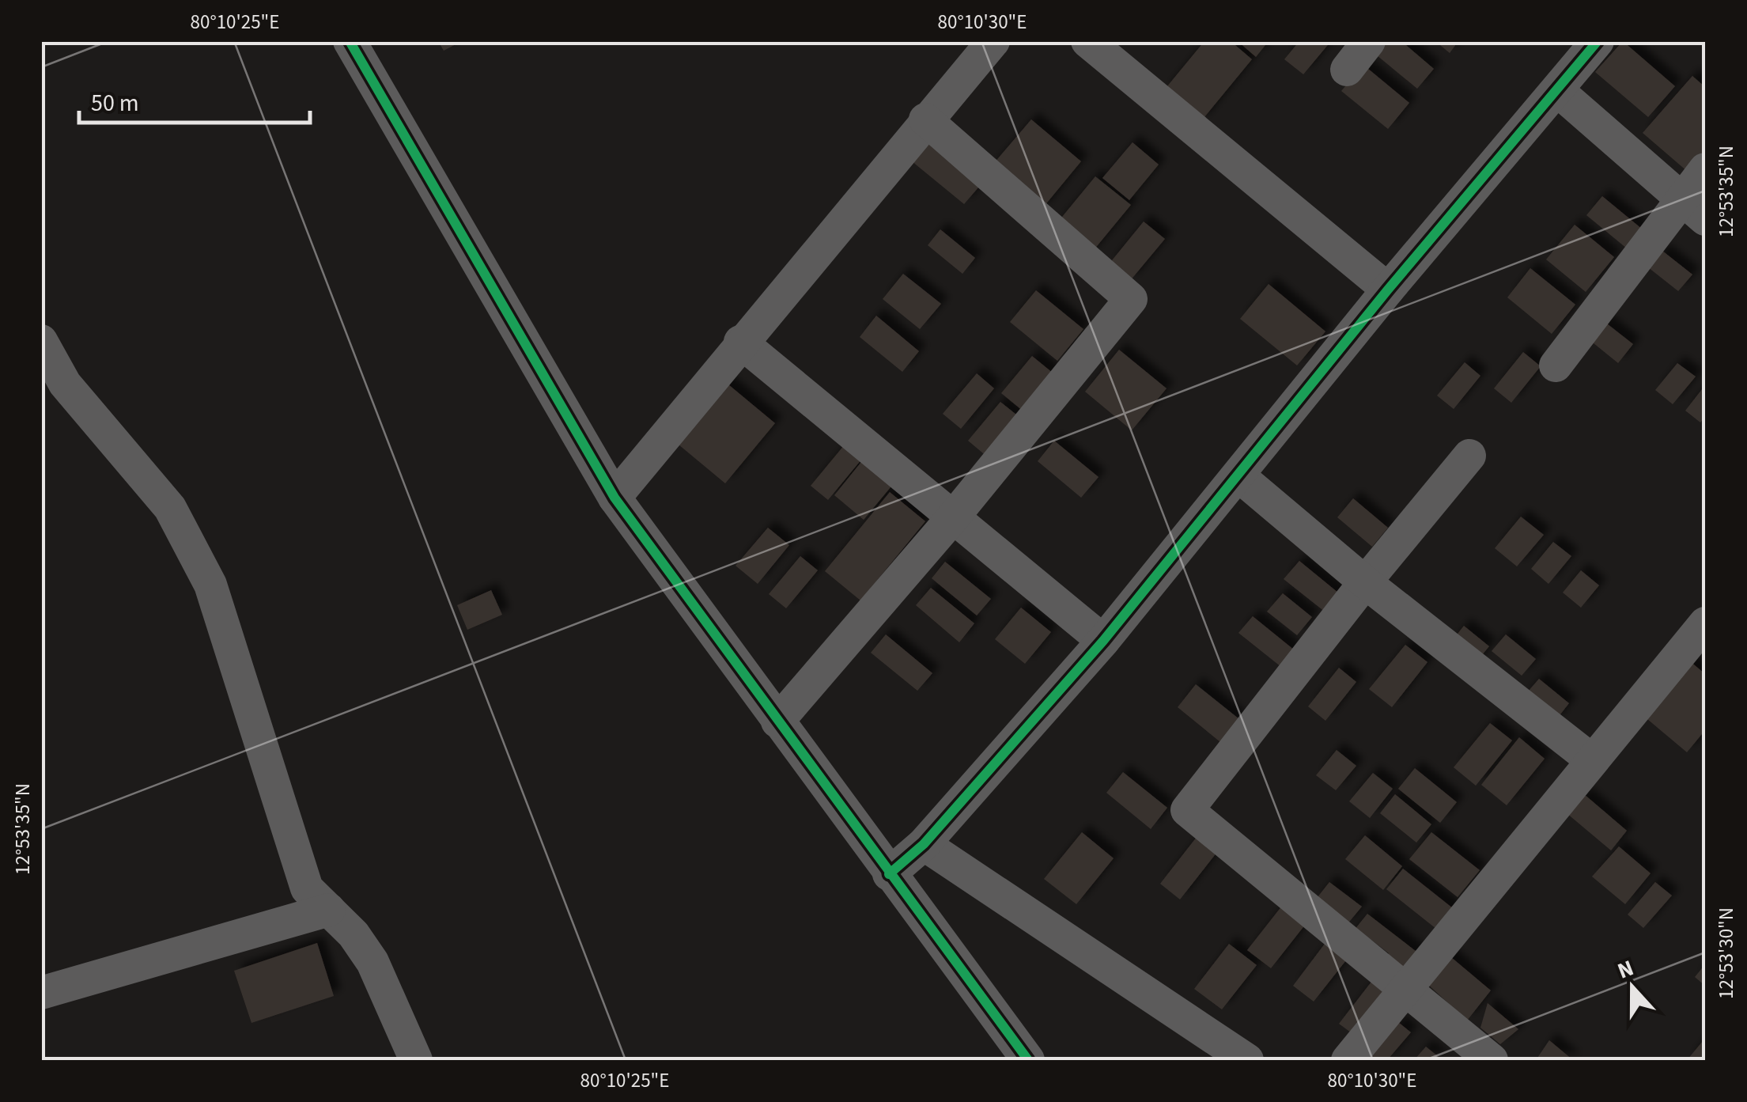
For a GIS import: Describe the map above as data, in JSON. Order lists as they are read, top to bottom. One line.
{"scale_bar":"50 m","north":"top","coordinates":["80°10'25\"E","80°10'30\"E","12°53'35\"N","12°53'30\"N"]}
